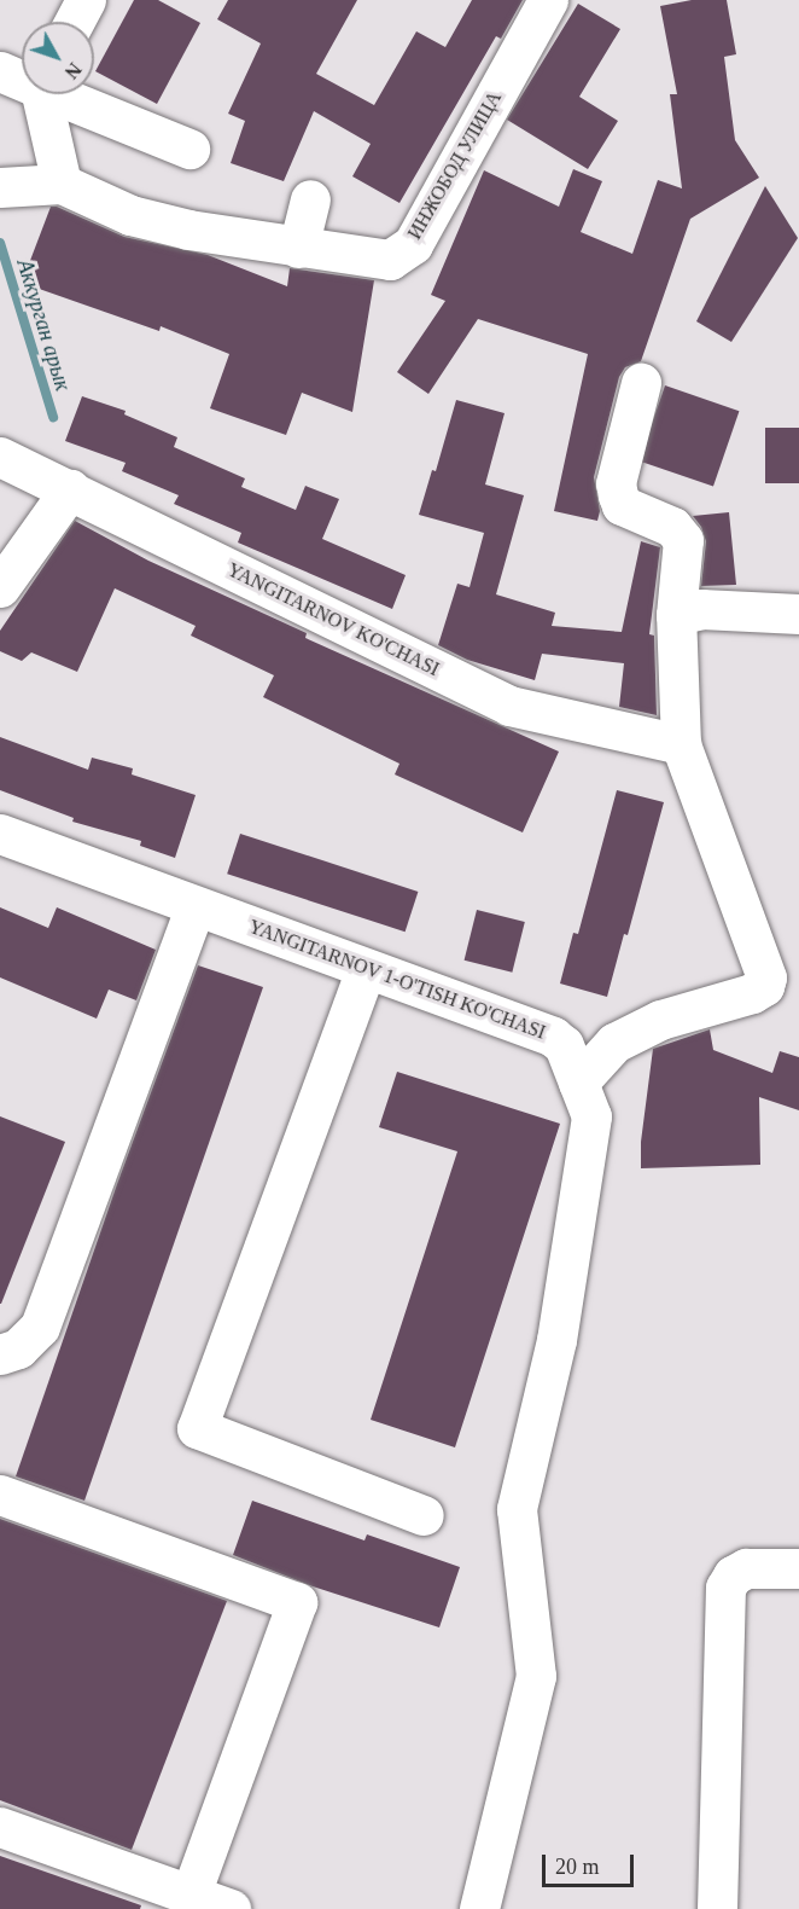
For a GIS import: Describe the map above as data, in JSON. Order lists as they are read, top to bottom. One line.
{"streets":{"street":["ИНЖОБОД УЛИЦА","YANGITARNOV KO'CHASI","YANGITARNOV 1-O'TISH KO'CHASI"]},"water":["Аккурган арык"],"scale_bar":"20 m","north":"bottom right"}
